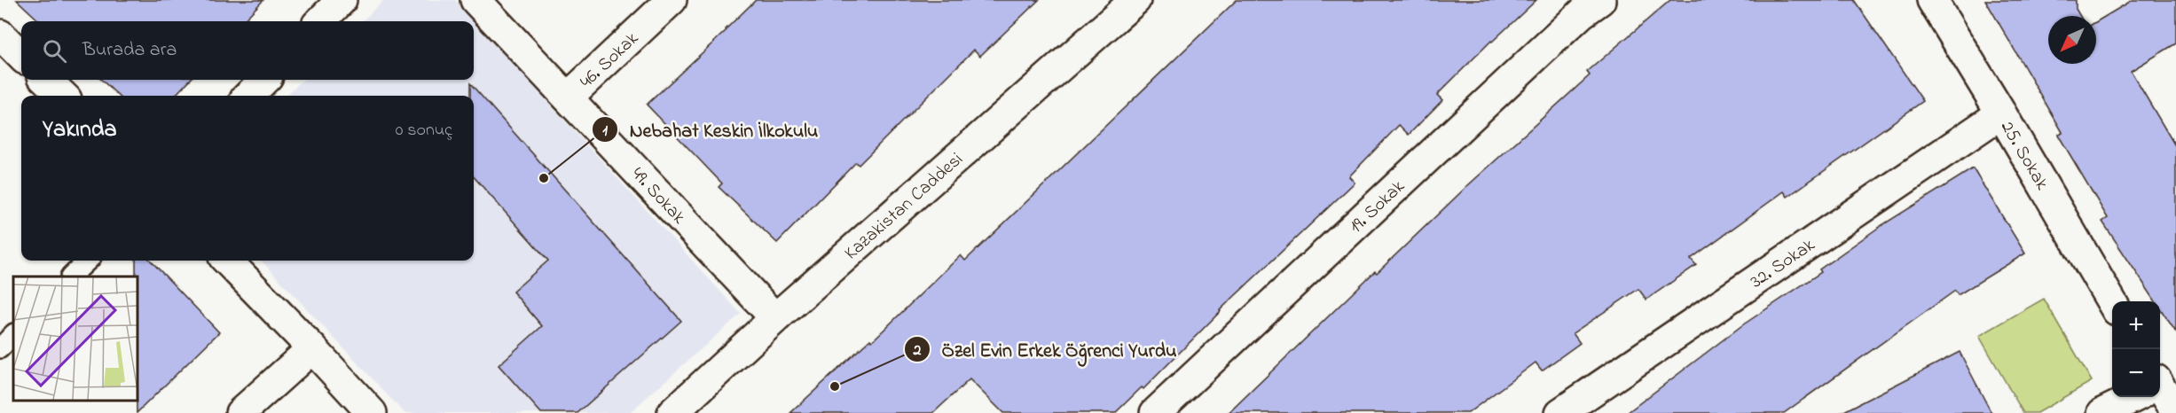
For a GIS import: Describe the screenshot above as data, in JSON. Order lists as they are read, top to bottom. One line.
{"streets":{"street":["46. Sokak","25. Sokak","49. Sokak","Kazakistan Caddesi","19. Sokak","32. Sokak"]},"crossings":[["46. Sokak","49. Sokak"],["25. Sokak","32. Sokak"],["49. Sokak","Kazakistan Caddesi"]],"places":["Nebahat Keskin İlkokulu","Özel Evin Erkek Öğrenci Yurdu"],"north":"bottom left","page":{"search":"Burada ara","heading":["Yakında","0 sonuç"],"map_buttons":["+","−"]}}
